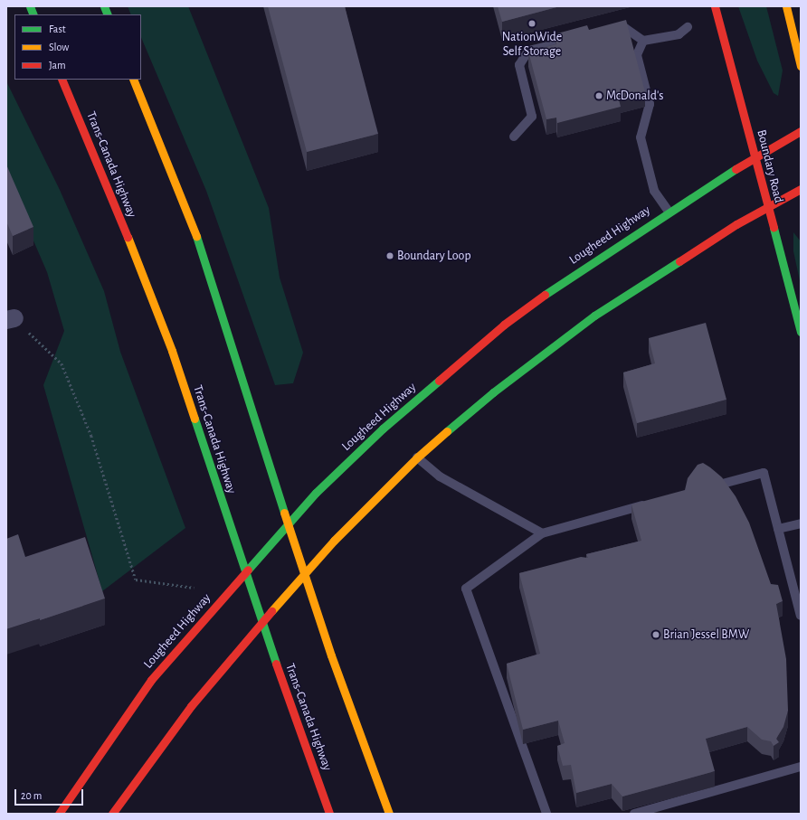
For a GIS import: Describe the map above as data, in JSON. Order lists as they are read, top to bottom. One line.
{"streets":{"main road":["Trans-Canada Highway","Boundary Road","Lougheed Highway"]},"crossings":[["Boundary Road","Lougheed Highway"]],"places":["NationWide Self Storage","McDonald's","Boundary Loop","Brian Jessel BMW"],"legend":["Fast","Slow","Jam"],"scale_bar":"20 m"}
